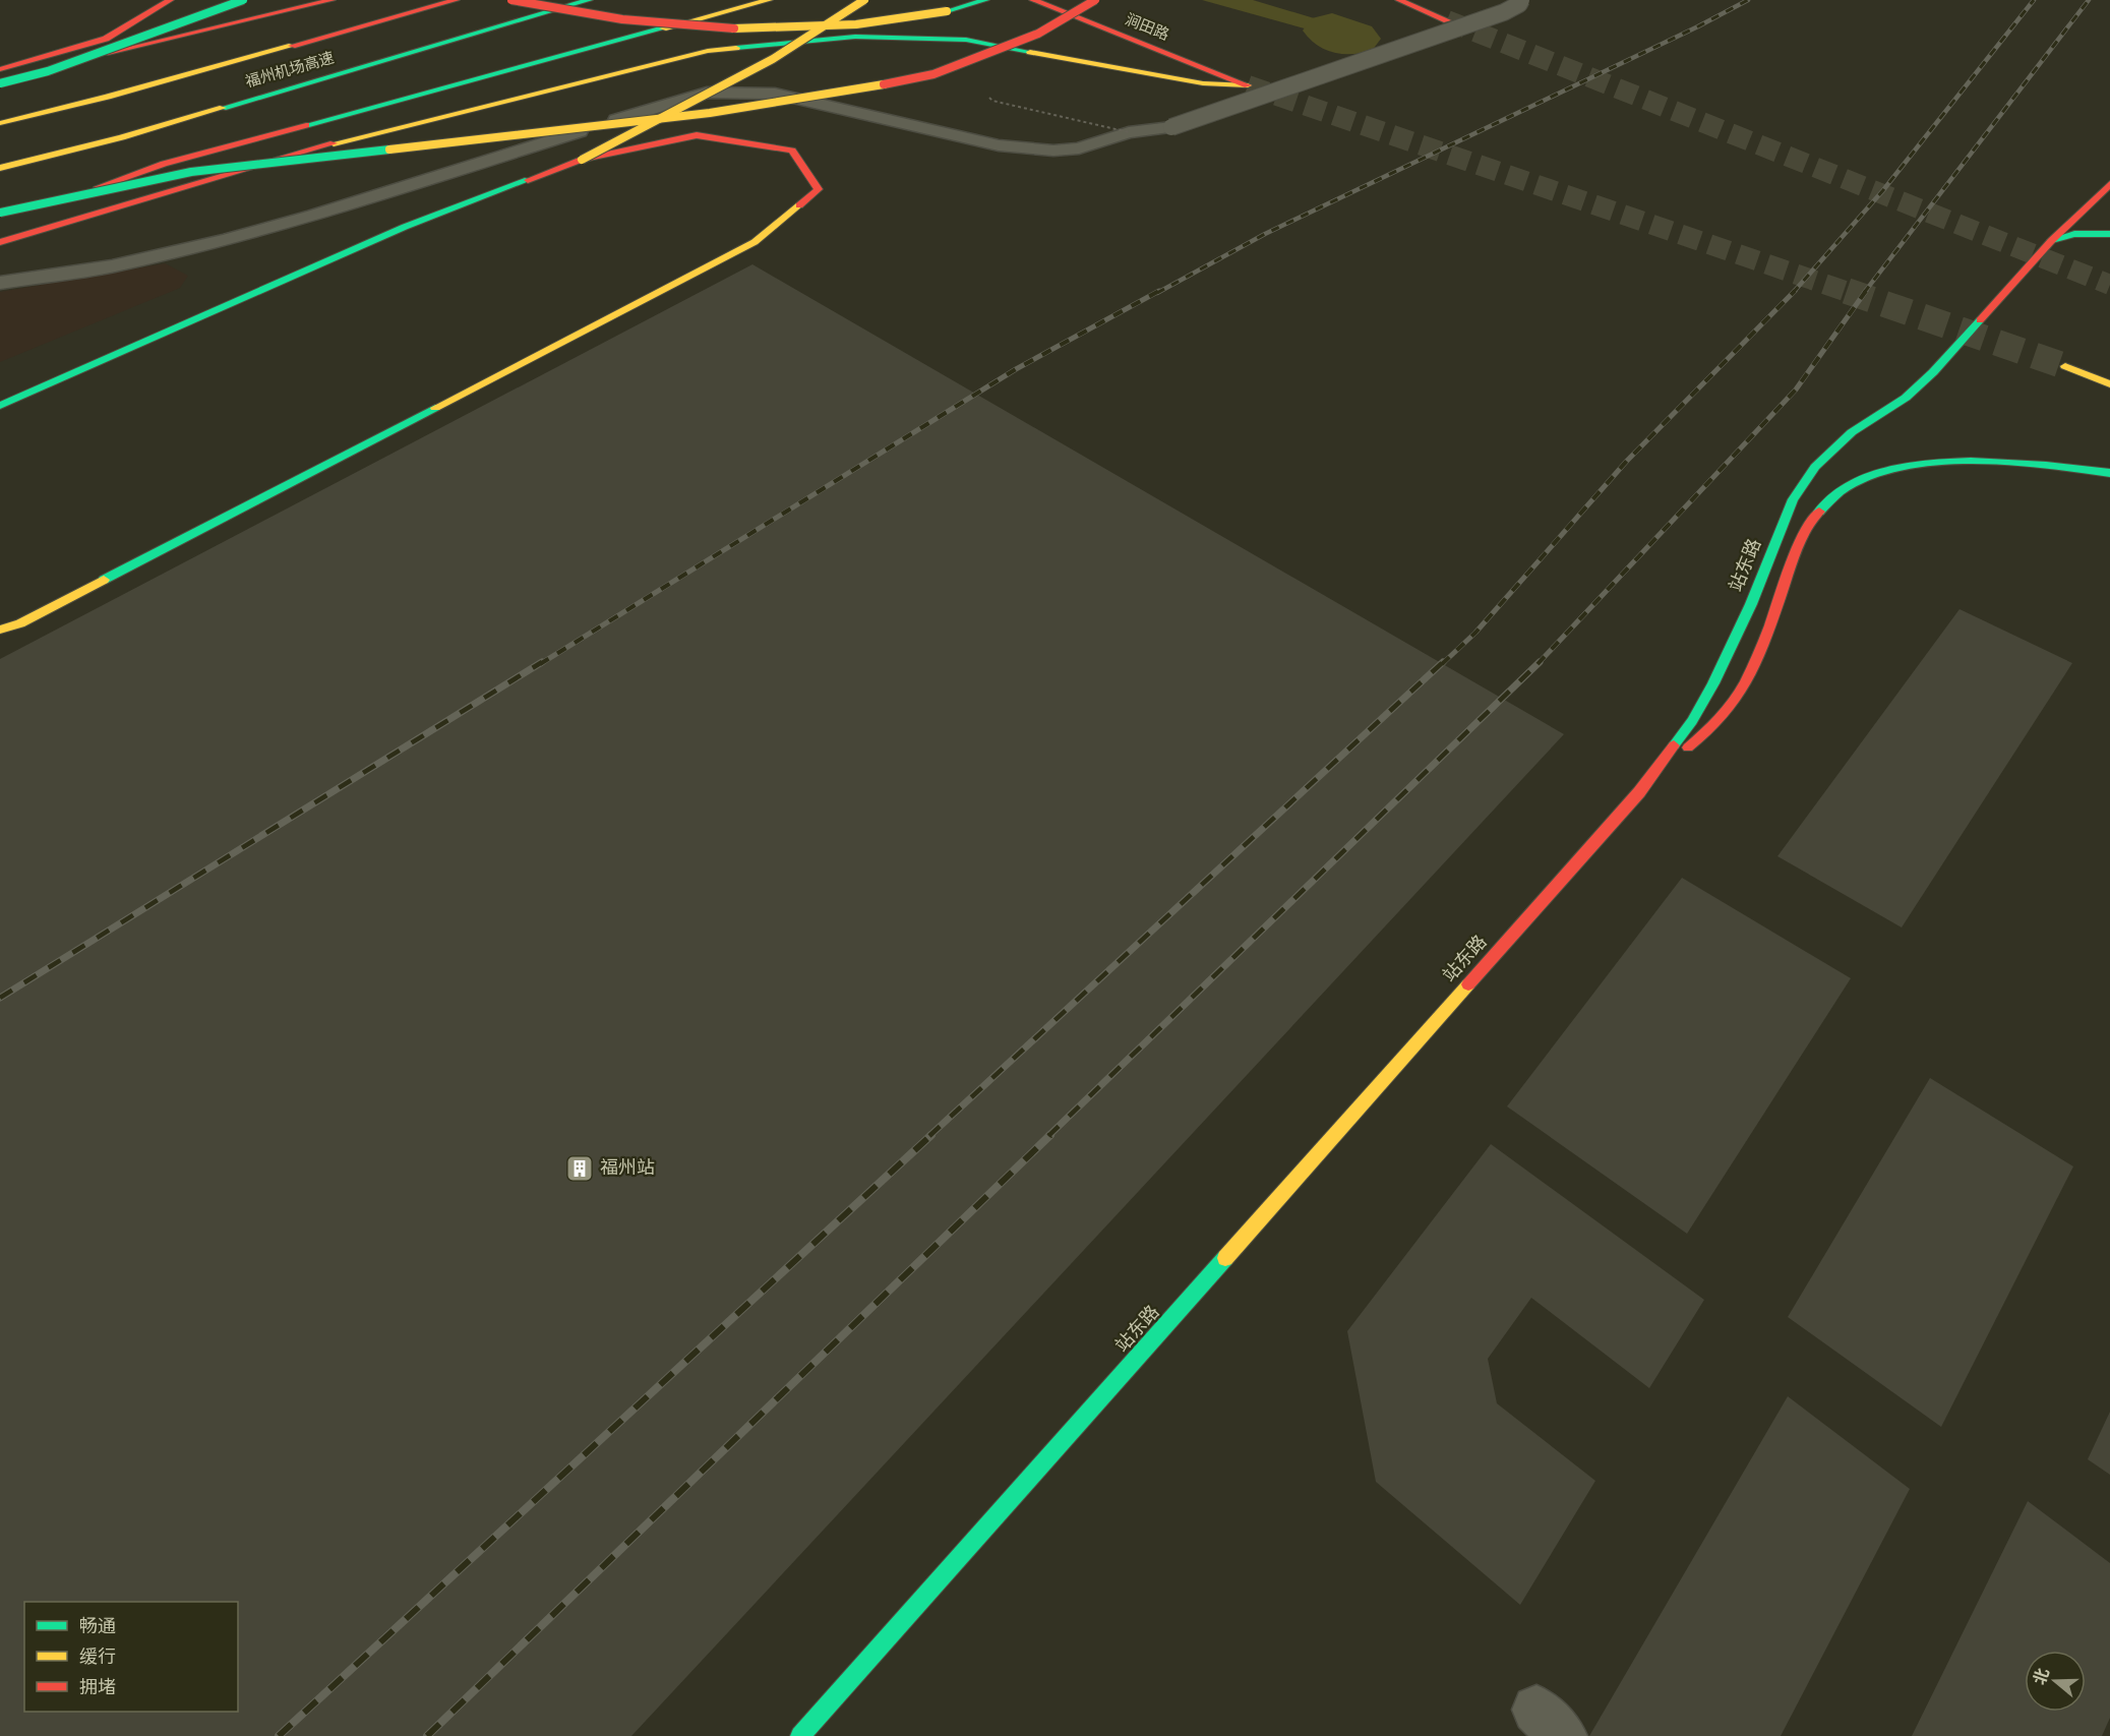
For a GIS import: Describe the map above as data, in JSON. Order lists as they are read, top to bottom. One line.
{"streets":{"main road":["涧田路","福州机场高速","站东路"]},"places":{"building":["福州站"]},"legend":["畅通","缓行","拥堵"],"north":"left"}
